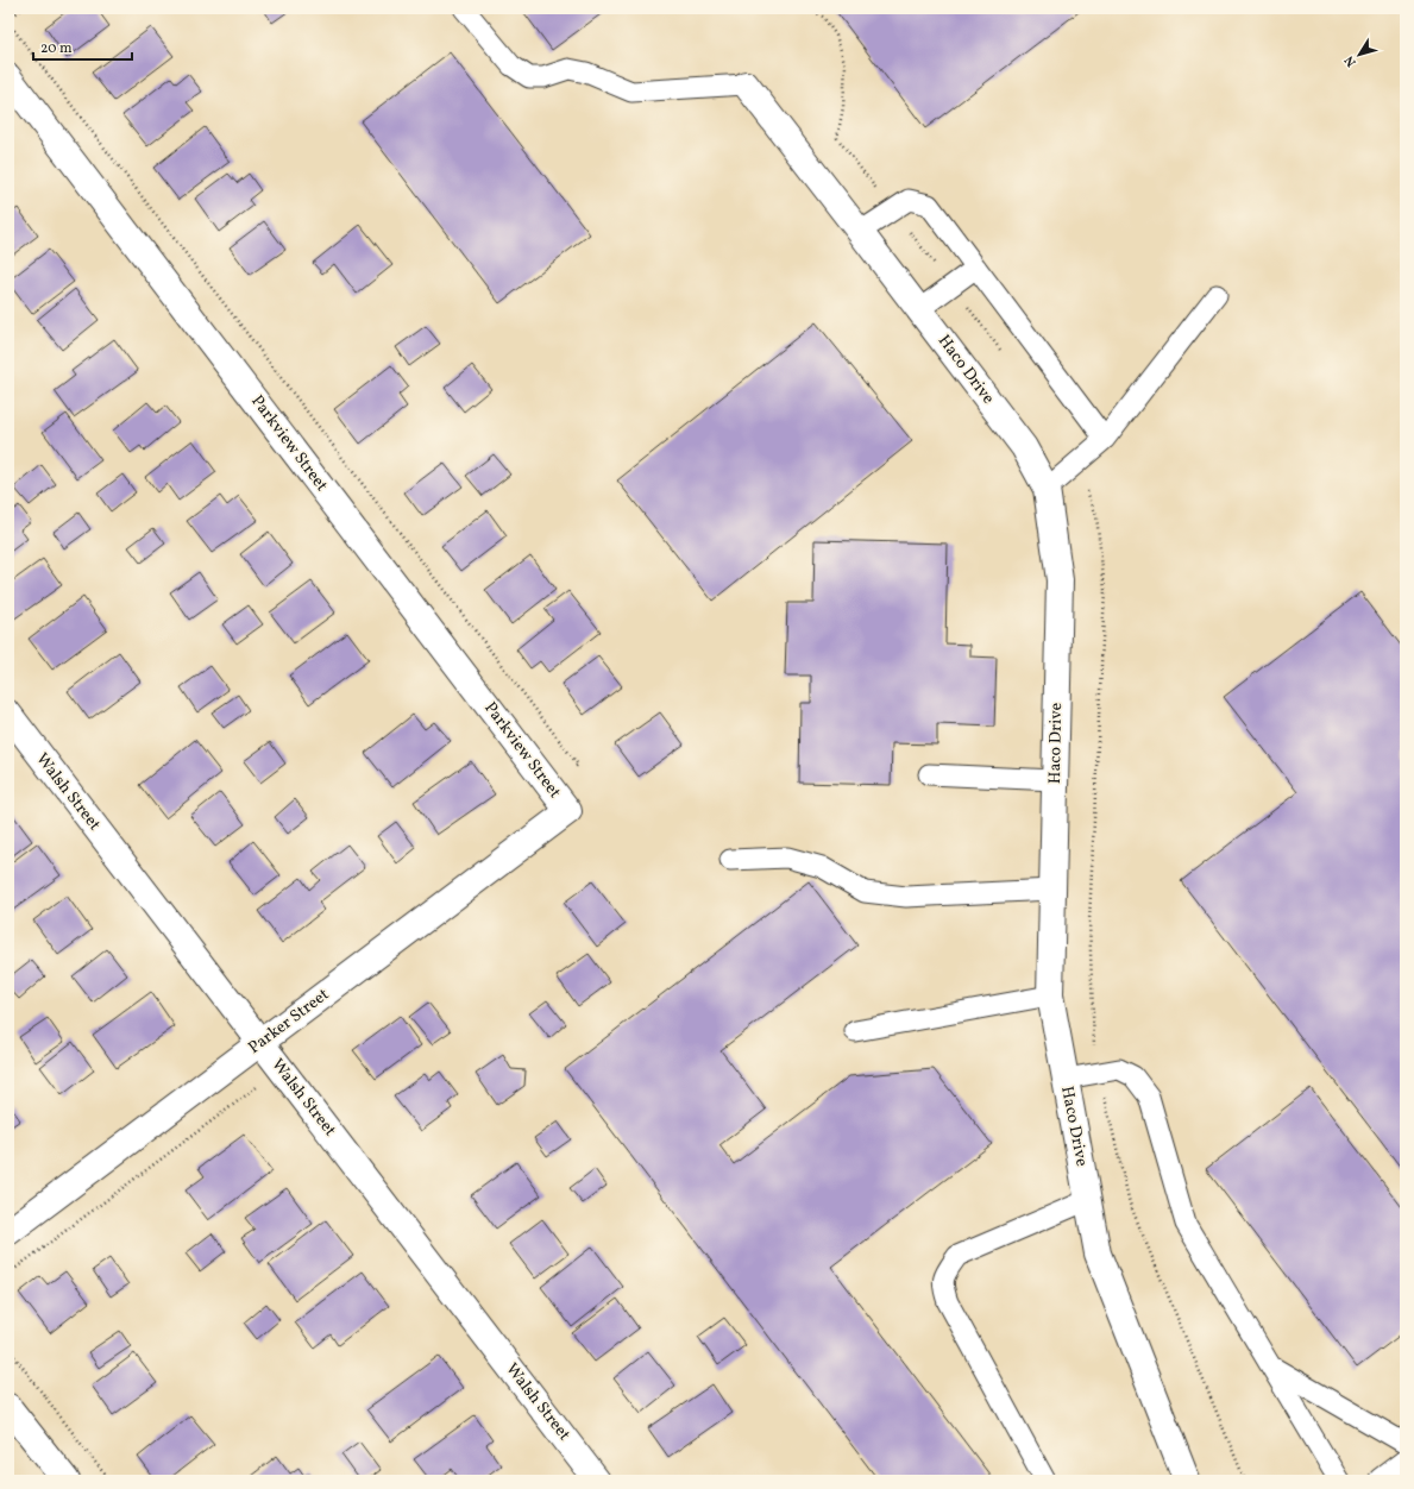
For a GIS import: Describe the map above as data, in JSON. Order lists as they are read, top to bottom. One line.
{"streets":{"street":["Haco Drive","Parkview Street","Walsh Street","Parker Street"]},"crossings":[["Parkview Street","Parker Street"],["Walsh Street","Parker Street"]],"scale_bar":"20 m","north":"bottom left"}
